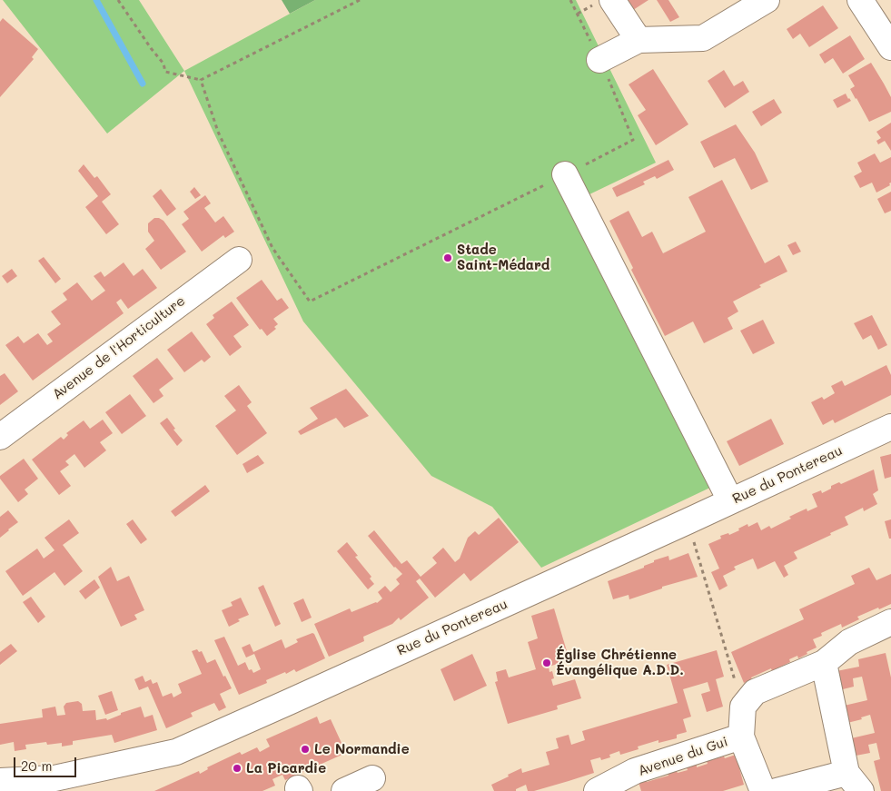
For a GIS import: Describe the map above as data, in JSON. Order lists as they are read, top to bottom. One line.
{"streets":{"street":["Avenue de l'Horticulture","Rue du Pontereau","Avenue du Gui"]},"places":["Stade Saint-Médard","Église Chrétienne Évangélique A.D.D.","Le Normandie","La Picardie"],"scale_bar":"20 m"}
